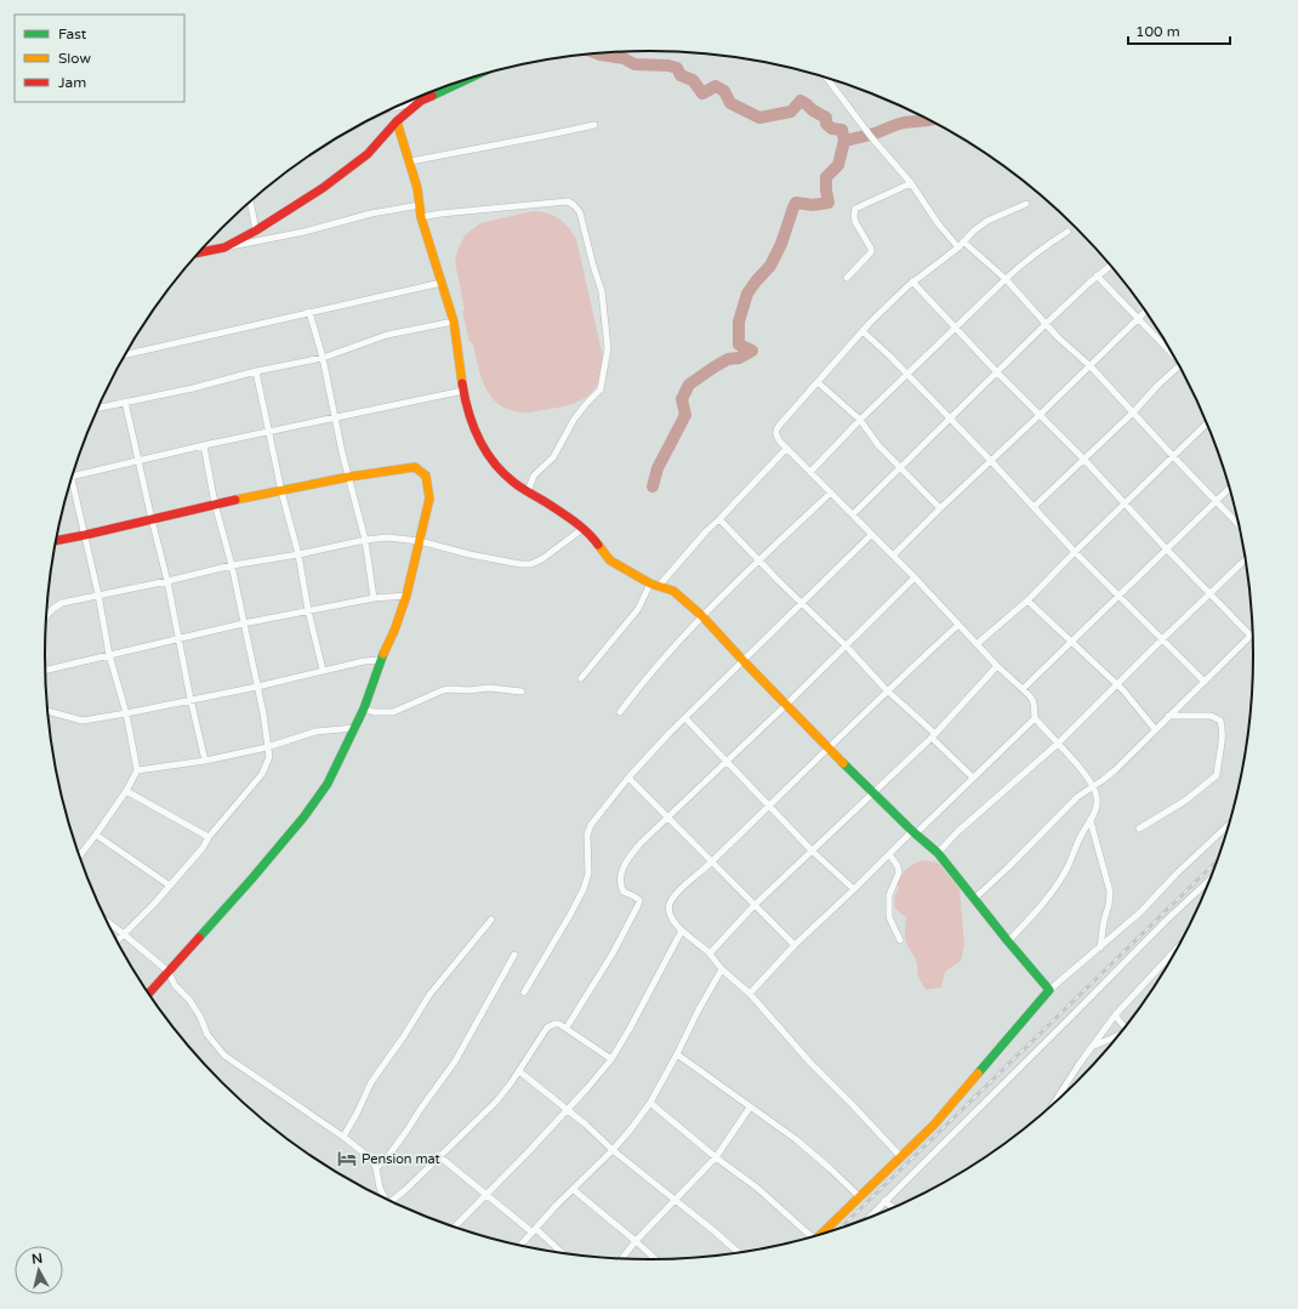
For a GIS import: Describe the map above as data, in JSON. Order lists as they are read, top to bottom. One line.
{"places":{"hotel":["Pension mat"]},"legend":["Fast","Slow","Jam"],"scale_bar":"100 m","north":"top"}
